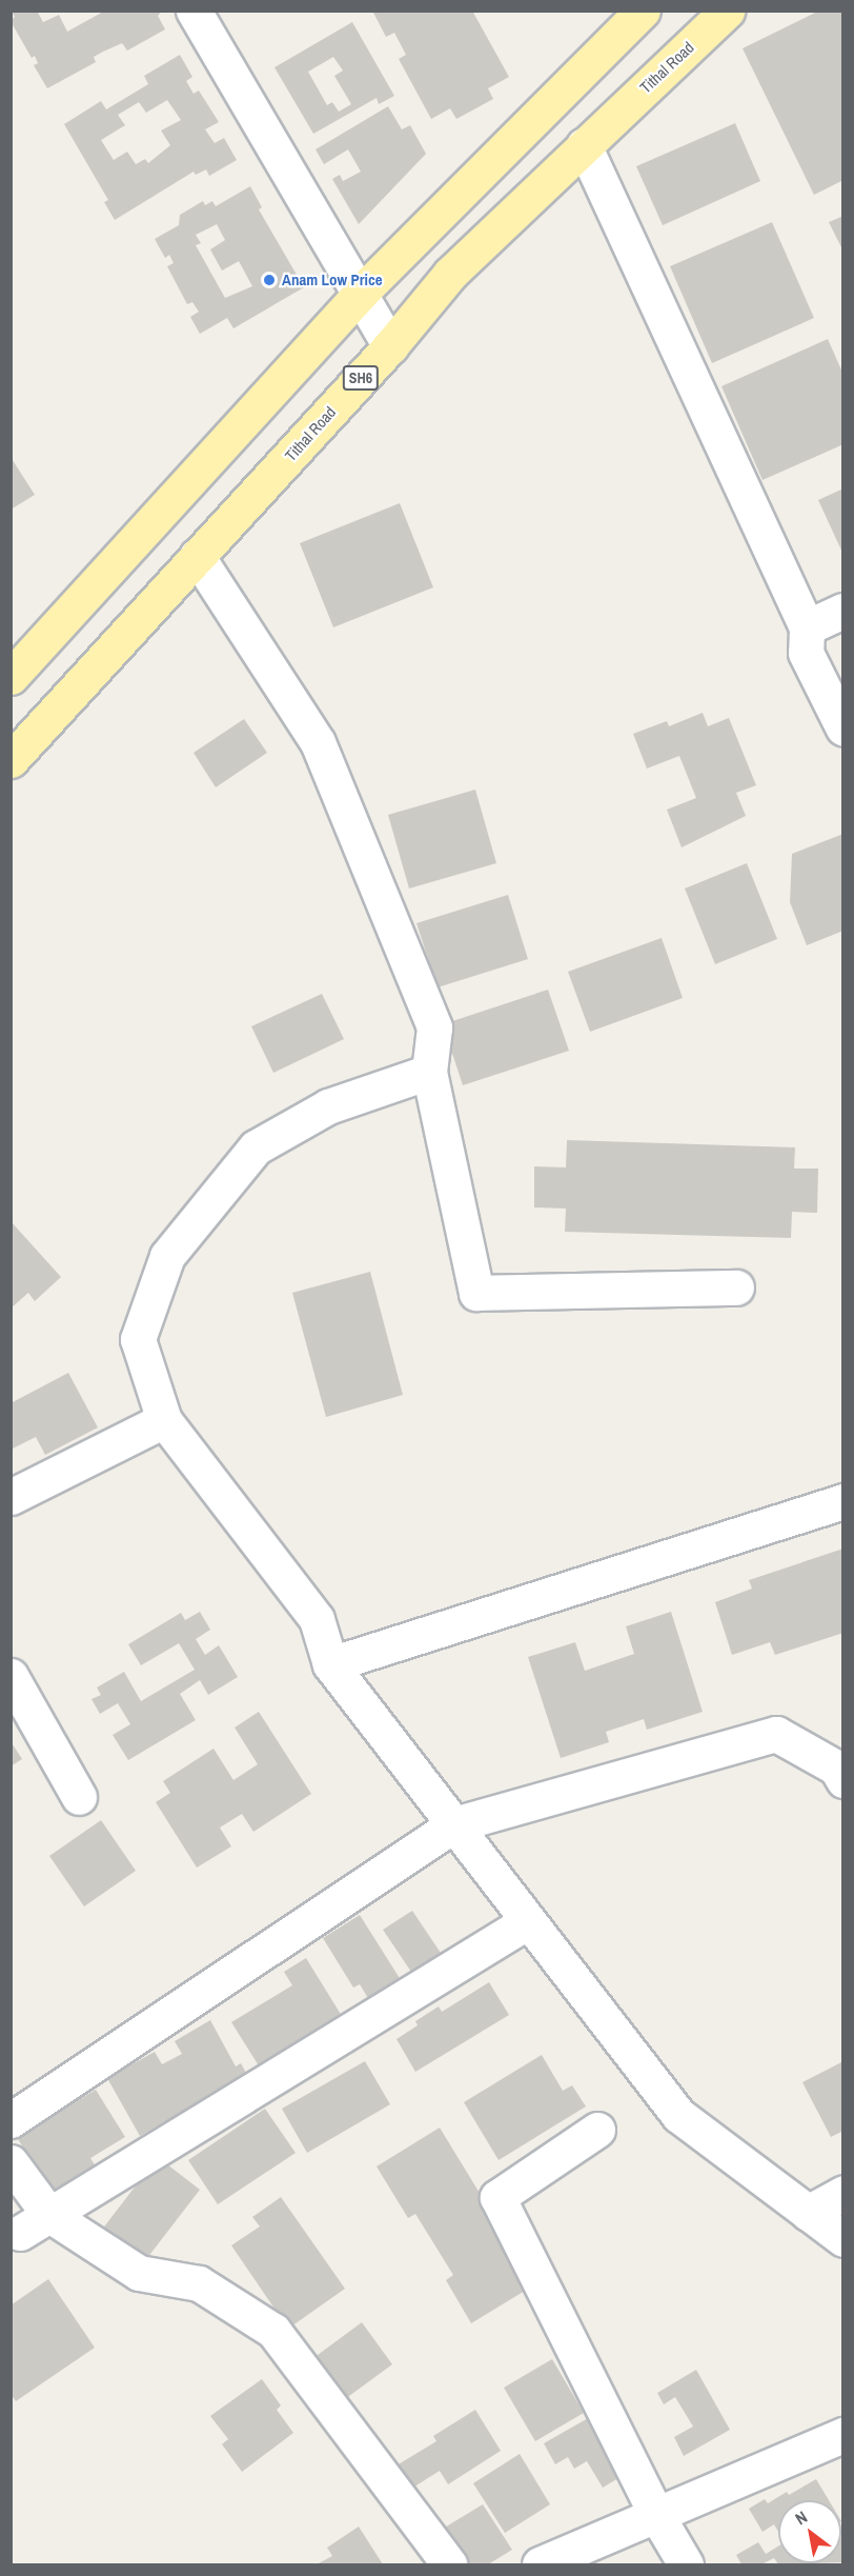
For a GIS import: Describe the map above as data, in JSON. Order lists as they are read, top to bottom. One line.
{"streets":{"main road":["Tithal Road","SH6"]},"places":["Anam Low Price"],"north":"top left"}
